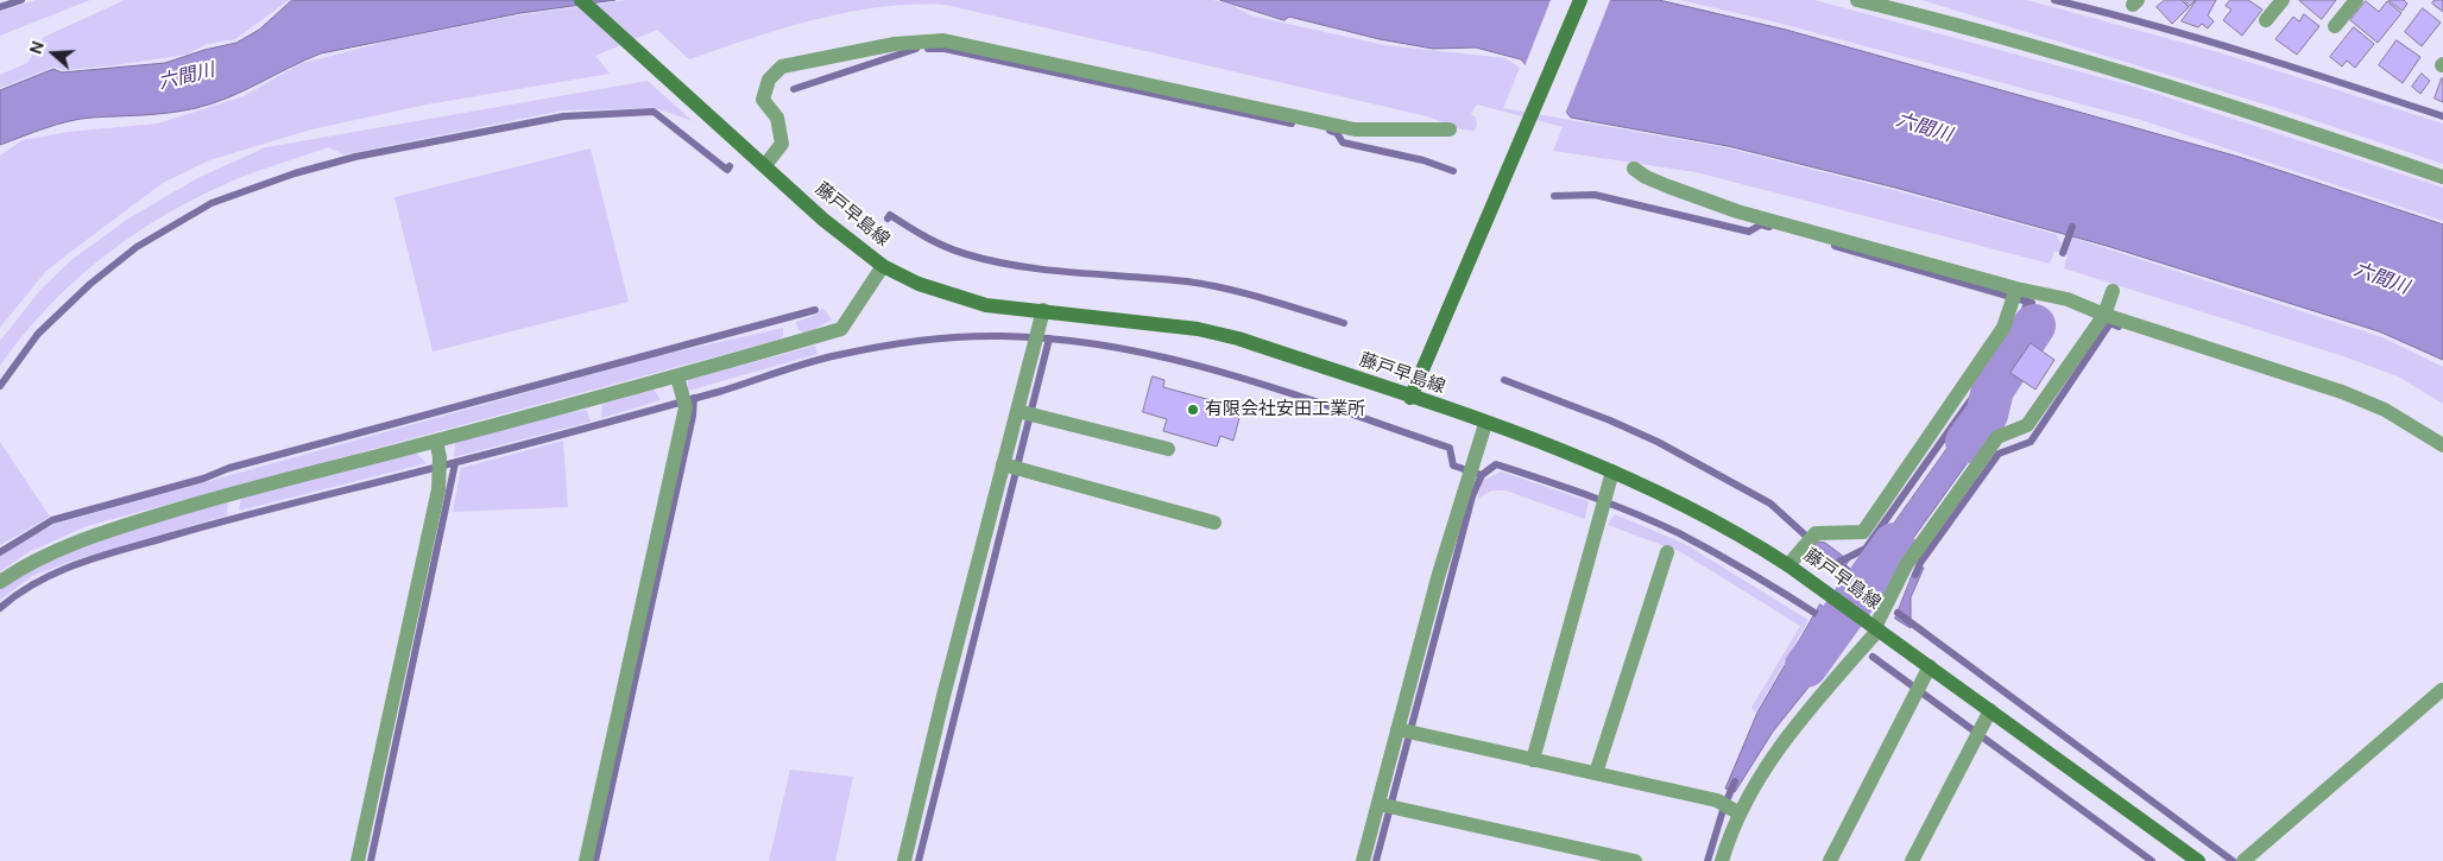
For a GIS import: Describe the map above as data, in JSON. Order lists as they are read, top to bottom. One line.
{"streets":{"main road":["藤戸早島線"]},"water":["六間川"],"places":["有限会社安田工業所"],"north":"left"}
